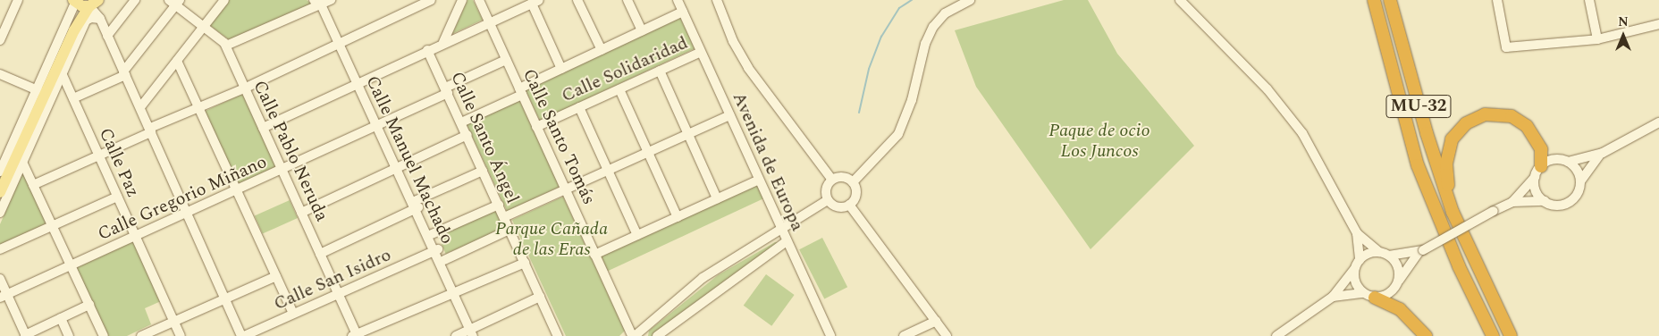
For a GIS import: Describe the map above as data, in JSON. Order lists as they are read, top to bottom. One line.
{"streets":{"highway":["MU-32"],"street":["Calle Solidaridad","Calle Santo Tomás","Calle Santo Ángel","Calle Pablo Neruda","Calle Manuel Machado","Avenida de Europa","Calle Paz","Calle Gregorio Miñano","Calle San Isidro"]},"crossings":[["Calle Solidaridad","Calle Santo Tomás"],["Calle Solidaridad","Avenida de Europa"],["Calle Santo Tomás","Calle Gregorio Miñano"],["Calle Santo Ángel","Calle Gregorio Miñano"],["Calle Pablo Neruda","Calle Gregorio Miñano"],["Calle Pablo Neruda","Calle San Isidro"],["Calle Manuel Machado","Calle Gregorio Miñano"],["Calle Manuel Machado","Calle San Isidro"],["Calle Paz","Calle Gregorio Miñano"]],"parks":["Paque de ocio Los Juncos","Parque Cañada de las Eras"],"north":"top"}
